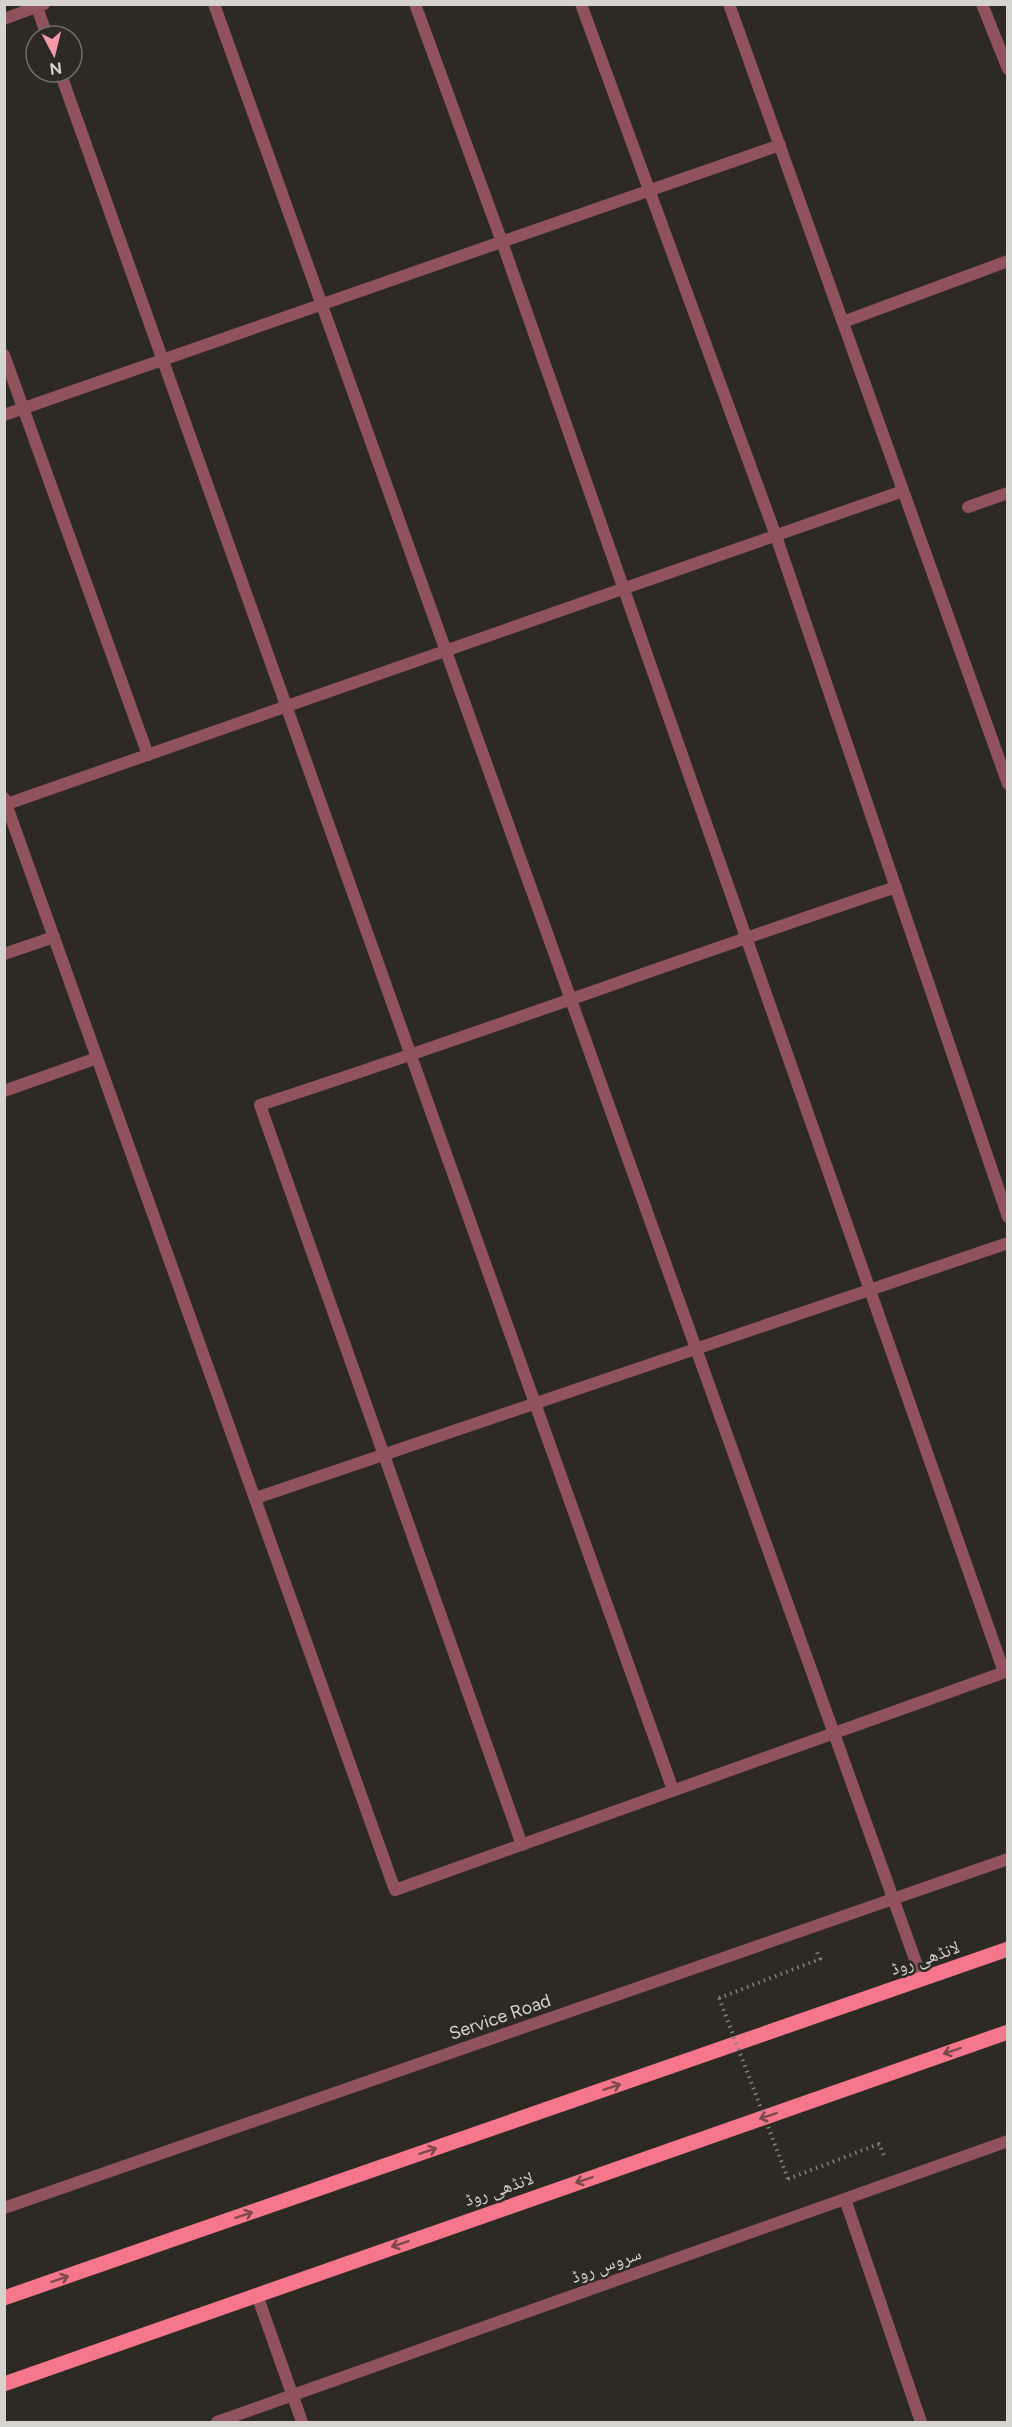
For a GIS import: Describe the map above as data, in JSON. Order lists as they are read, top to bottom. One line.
{"streets":{"main road":["لانڈھی روڈ"],"street":["Service Road","سروس روڈ"]},"north":"bottom"}
